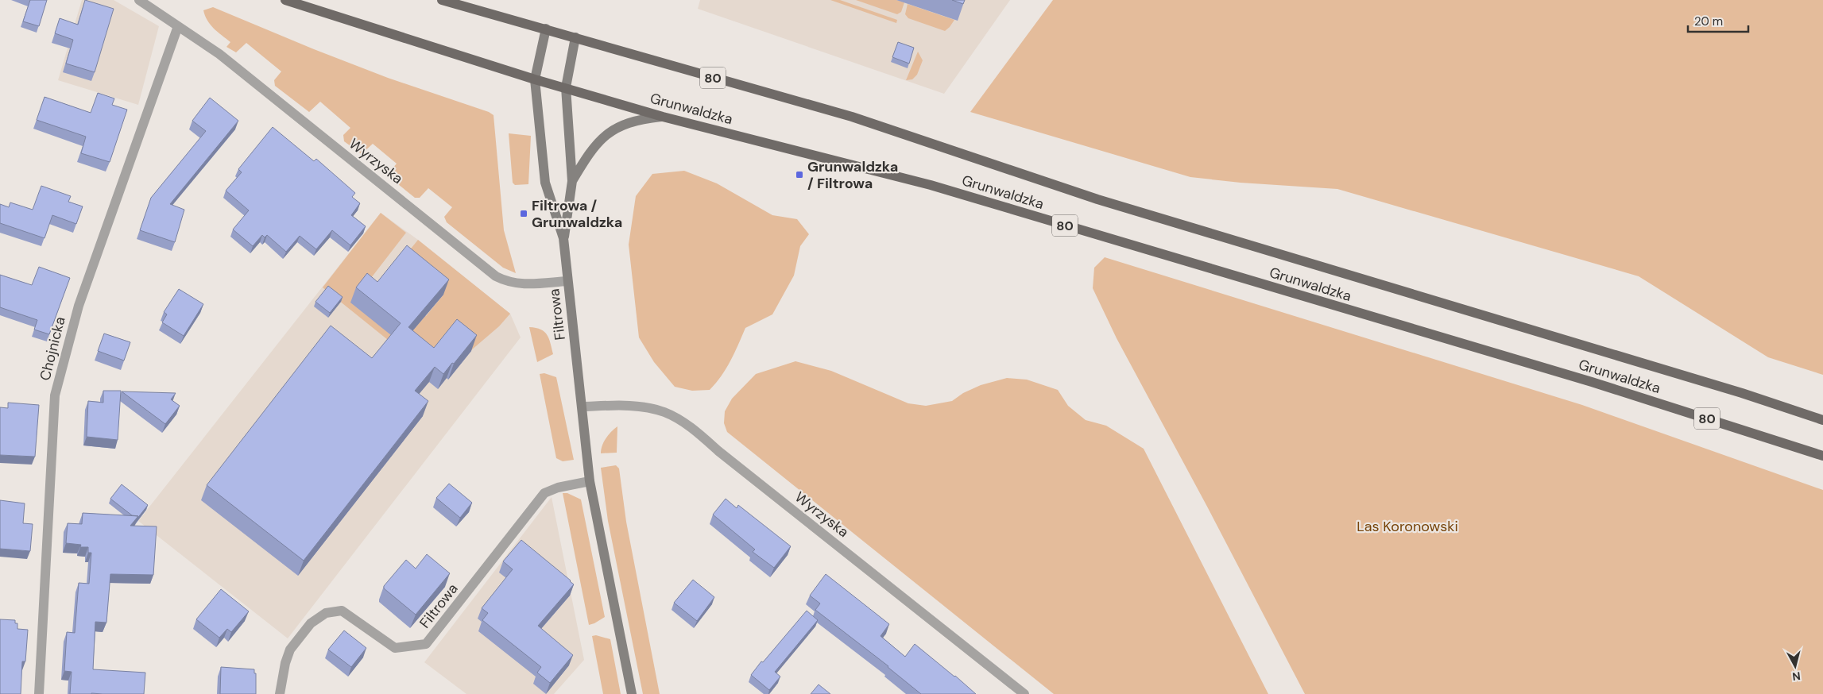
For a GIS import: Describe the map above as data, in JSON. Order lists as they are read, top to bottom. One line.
{"streets":{"main road":["80","Grunwaldzka"],"street":["Wyrzyska","Filtrowa","Chojnicka"]},"crossings":[["Grunwaldzka","Filtrowa"],["Wyrzyska","Filtrowa"],["Wyrzyska","Chojnicka"]],"parks":["Las Koronowski"],"places":{"transit":["Grunwaldzka / Filtrowa","Filtrowa / Grunwaldzka"]},"scale_bar":"20 m","north":"bottom"}
